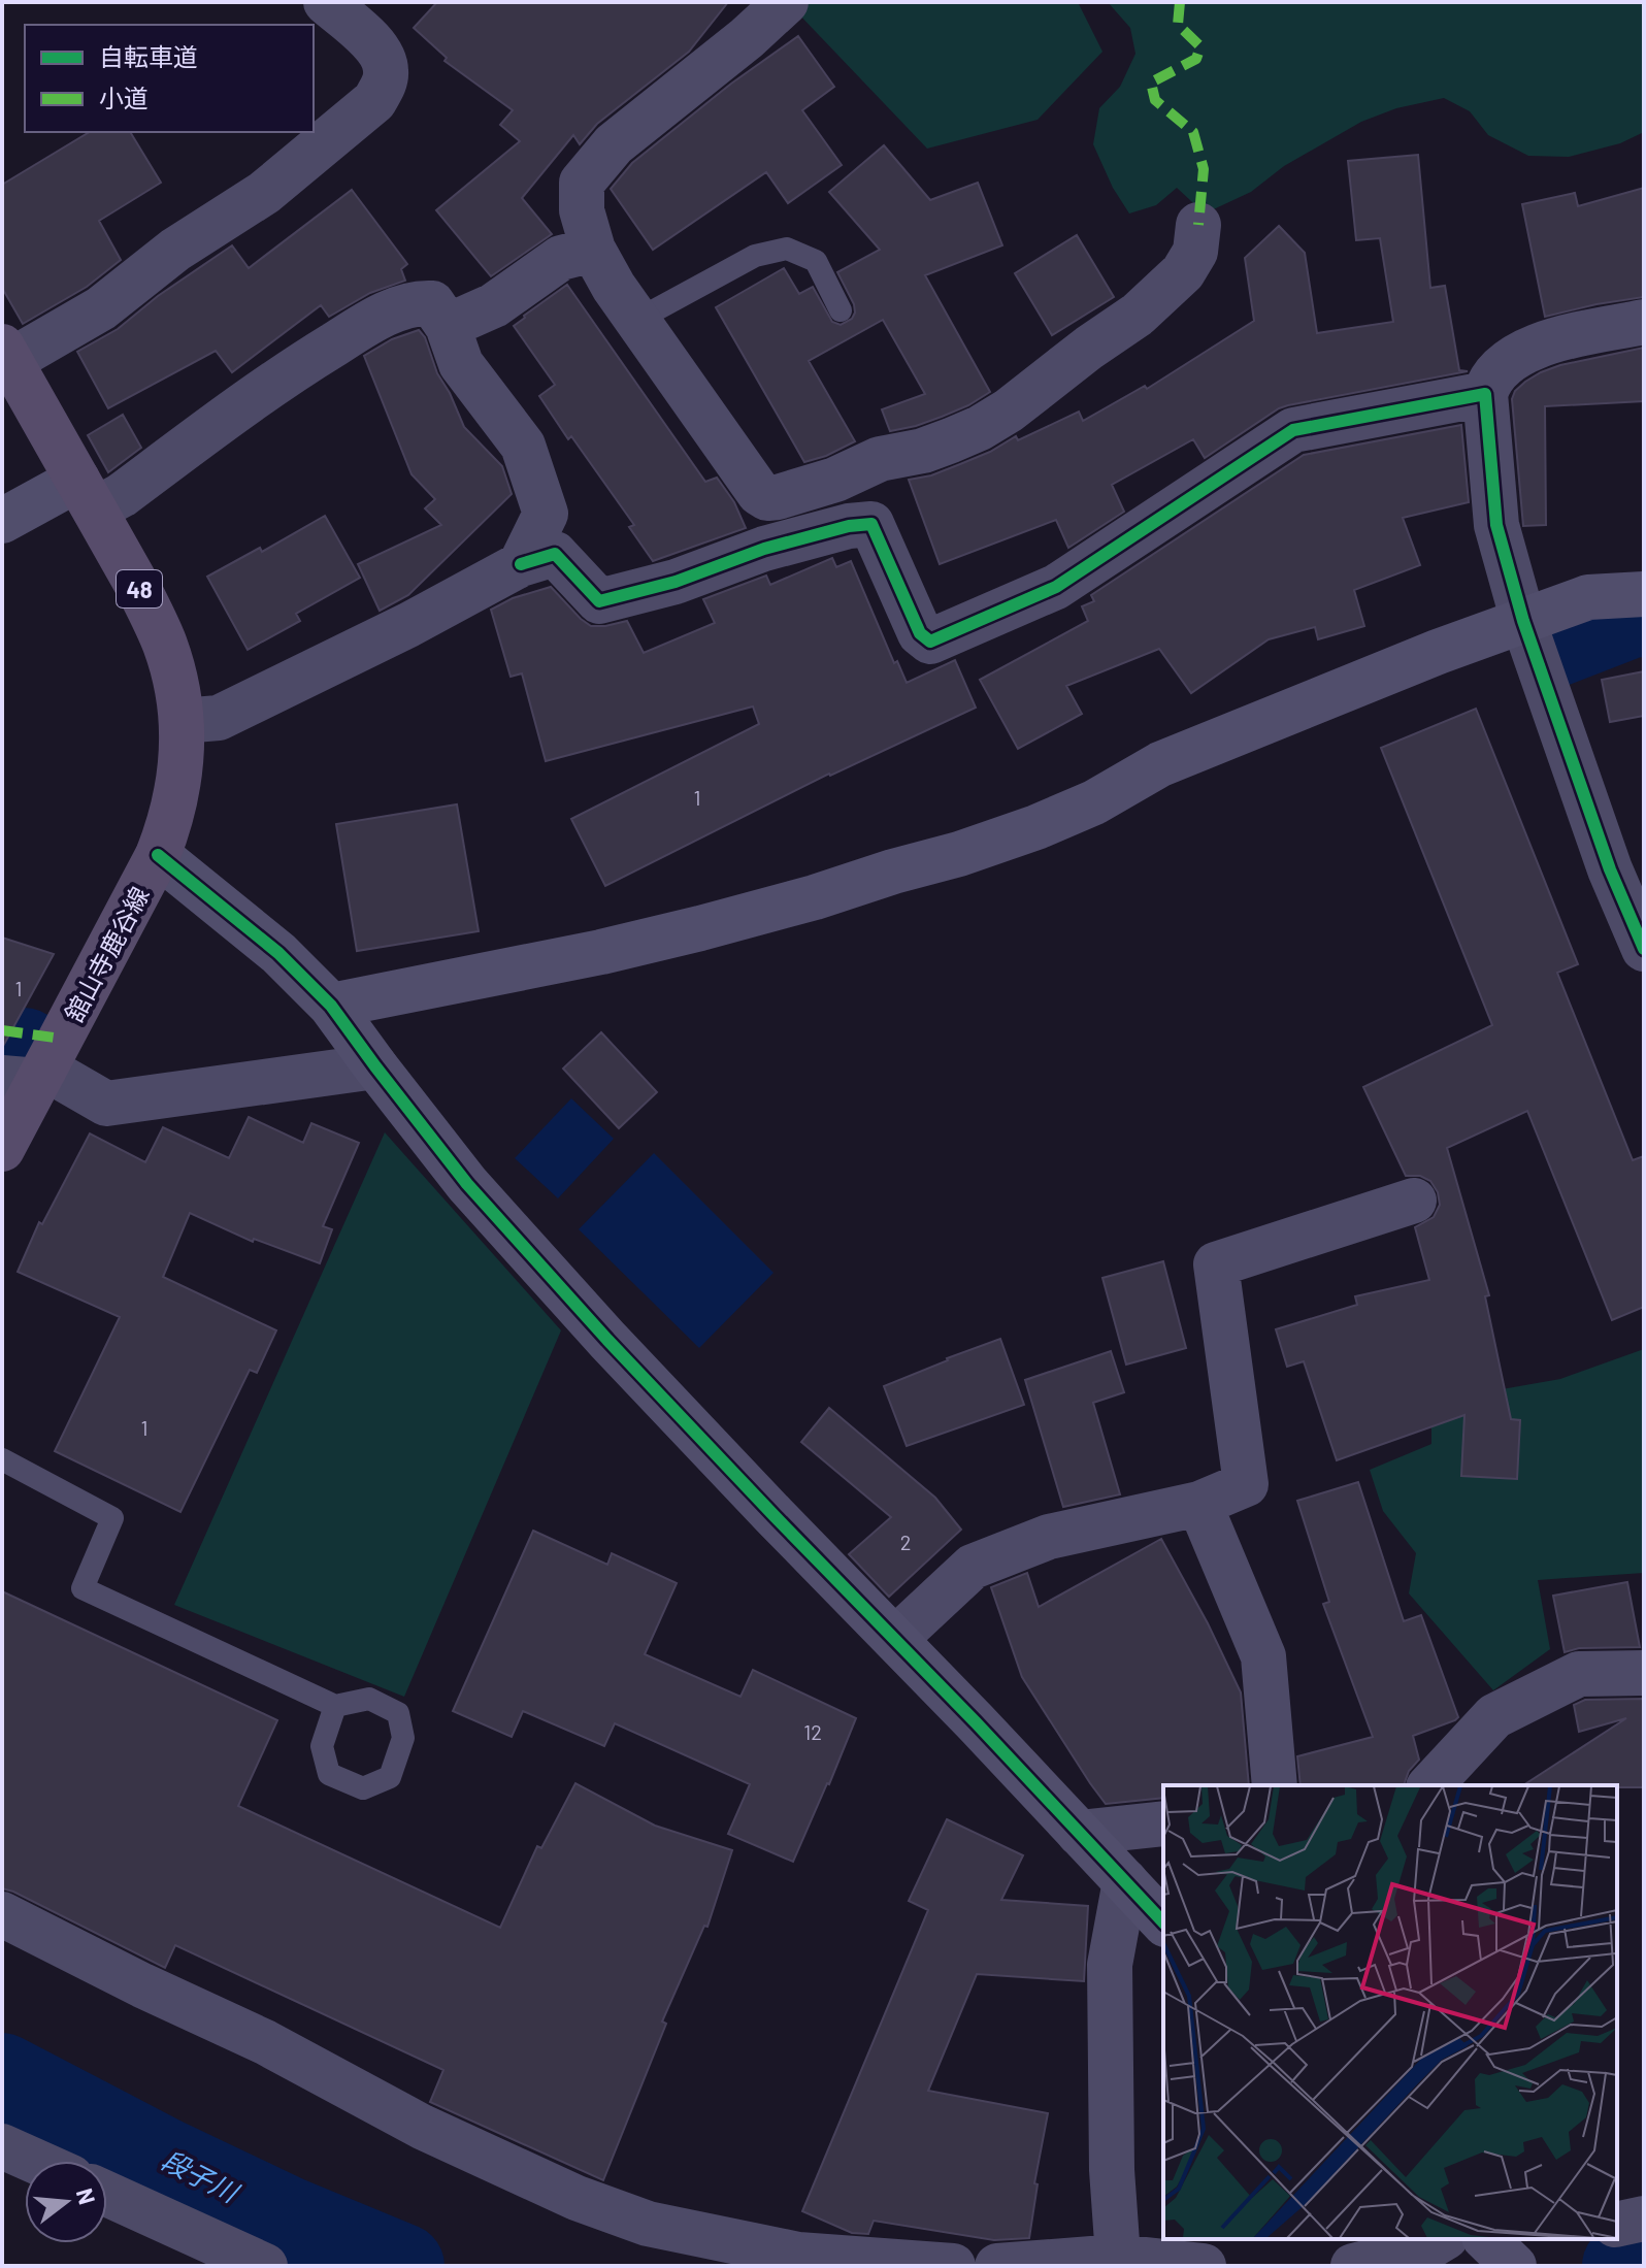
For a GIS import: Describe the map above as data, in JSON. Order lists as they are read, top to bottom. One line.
{"streets":{"main road":["48","舘山寺鹿谷線"]},"water":["段子川"],"house_numbers":["1","1","1","2","12"],"legend":["自転車道","小道"],"north":"right"}
